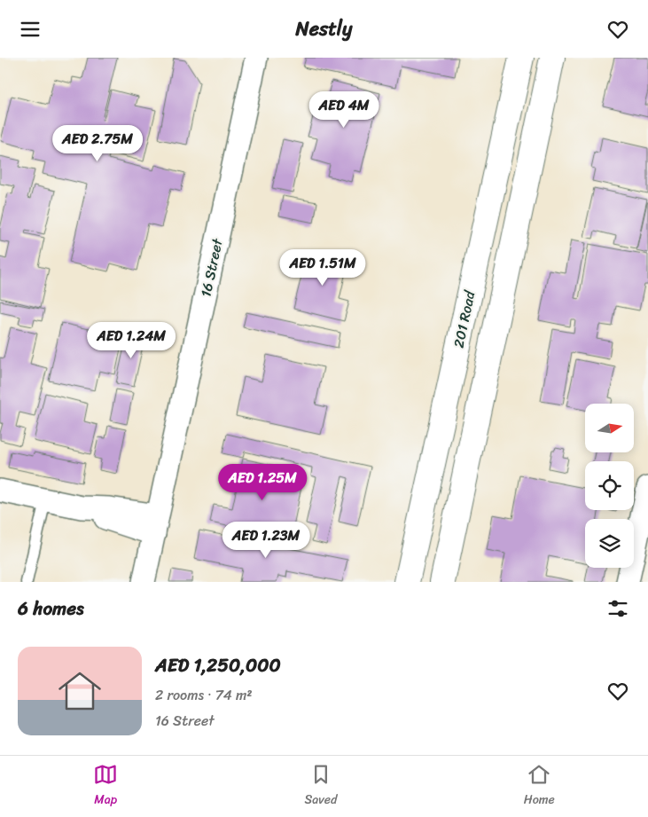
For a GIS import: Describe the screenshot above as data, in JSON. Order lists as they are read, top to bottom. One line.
{"streets":{"street":["16 Street","201 Road"]},"north":"right","page":{"header":"Nestly","price":["AED 4M","AED 2.75M","AED 1.51M","AED 1.24M","AED 1.25M","AED 1.23M"],"heading":"6 homes","list":[{"name":"AED 1,250,000","note":"2 rooms · 74 m² · 16 Street"}],"tabs":["Map","Saved","Home"]}}
